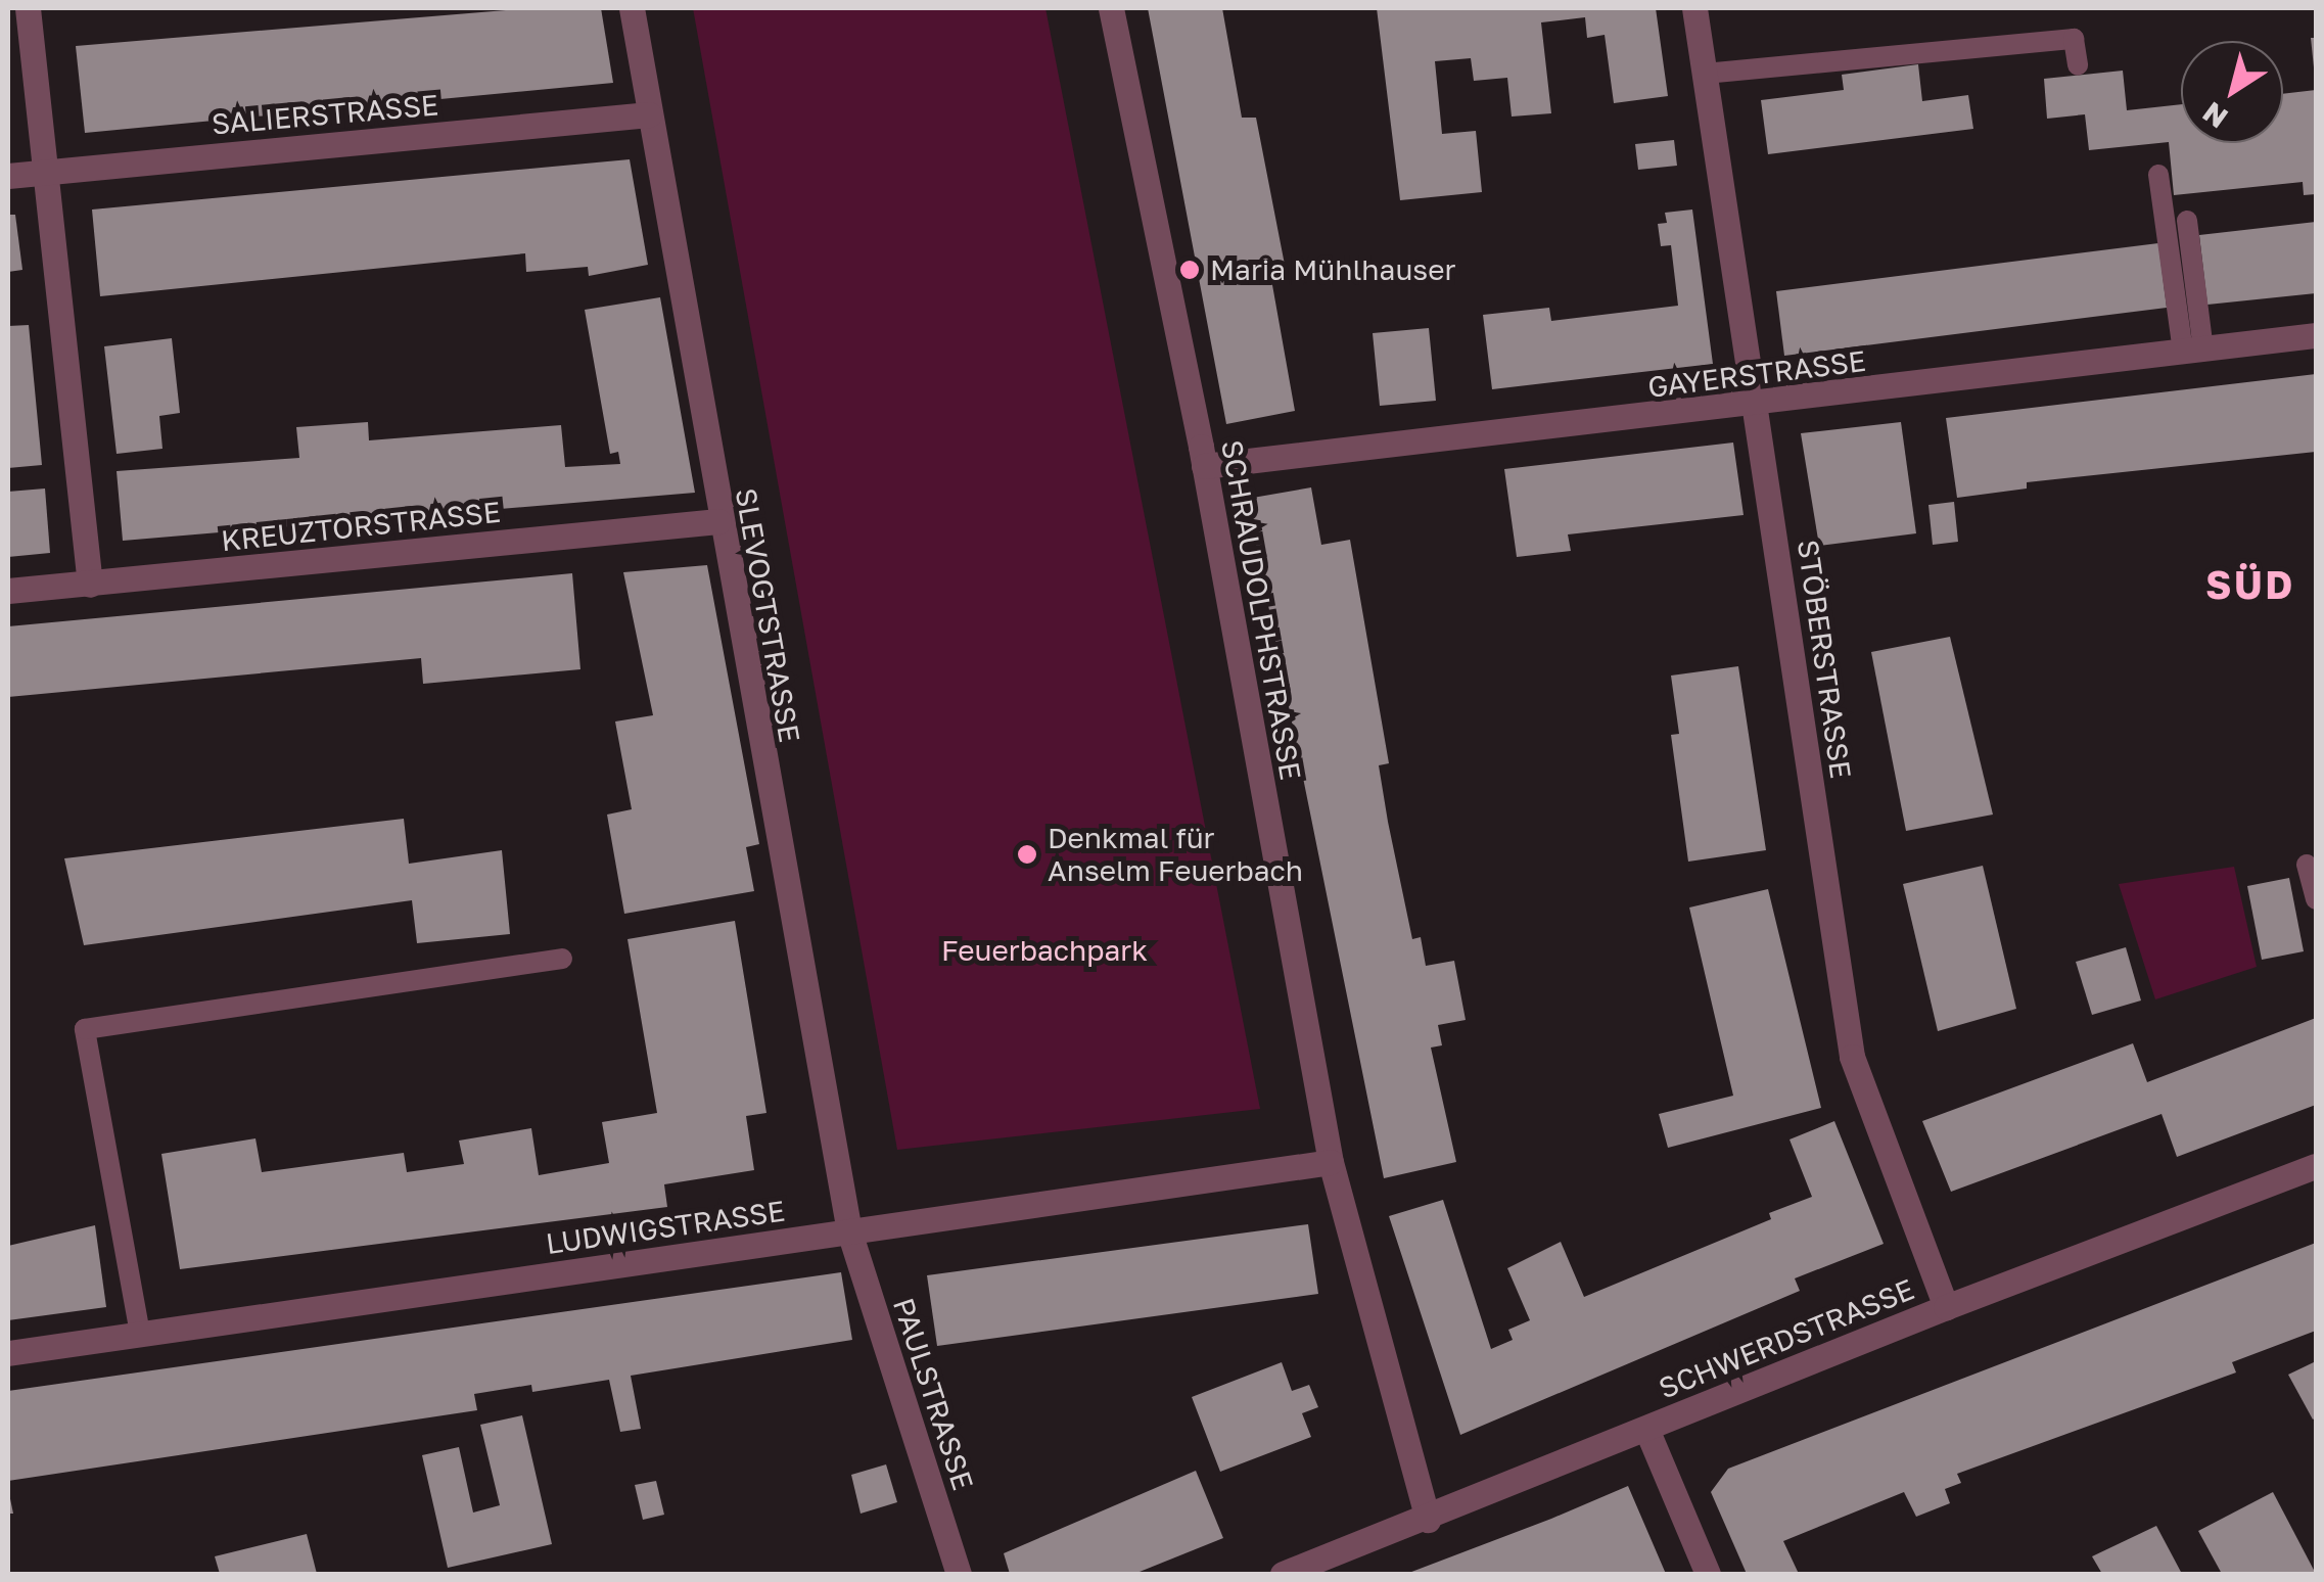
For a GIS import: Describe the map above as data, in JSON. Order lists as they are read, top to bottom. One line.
{"streets":{"street":["SALIERSTRASSE","GAYERSTRASSE","KREUZTORSTRASSE","SCHRAUDOLPHSTRASSE","SLEVOGTSTRASSE","STÖBERSTRASSE","LUDWIGSTRASSE","SCHWERDSTRASSE","PAULSTRASSE"]},"crossings":[["SALIERSTRASSE","SLEVOGTSTRASSE"],["GAYERSTRASSE","SCHRAUDOLPHSTRASSE"],["GAYERSTRASSE","STÖBERSTRASSE"],["KREUZTORSTRASSE","SLEVOGTSTRASSE"],["SCHRAUDOLPHSTRASSE","LUDWIGSTRASSE"],["SCHRAUDOLPHSTRASSE","SCHWERDSTRASSE"],["SLEVOGTSTRASSE","LUDWIGSTRASSE"],["SLEVOGTSTRASSE","PAULSTRASSE"],["STÖBERSTRASSE","SCHWERDSTRASSE"],["LUDWIGSTRASSE","PAULSTRASSE"]],"districts":["SÜD"],"parks":["Feuerbachpark"],"places":["Maria Mühlhauser","Denkmal für Anselm Feuerbach"],"north":"bottom left"}
